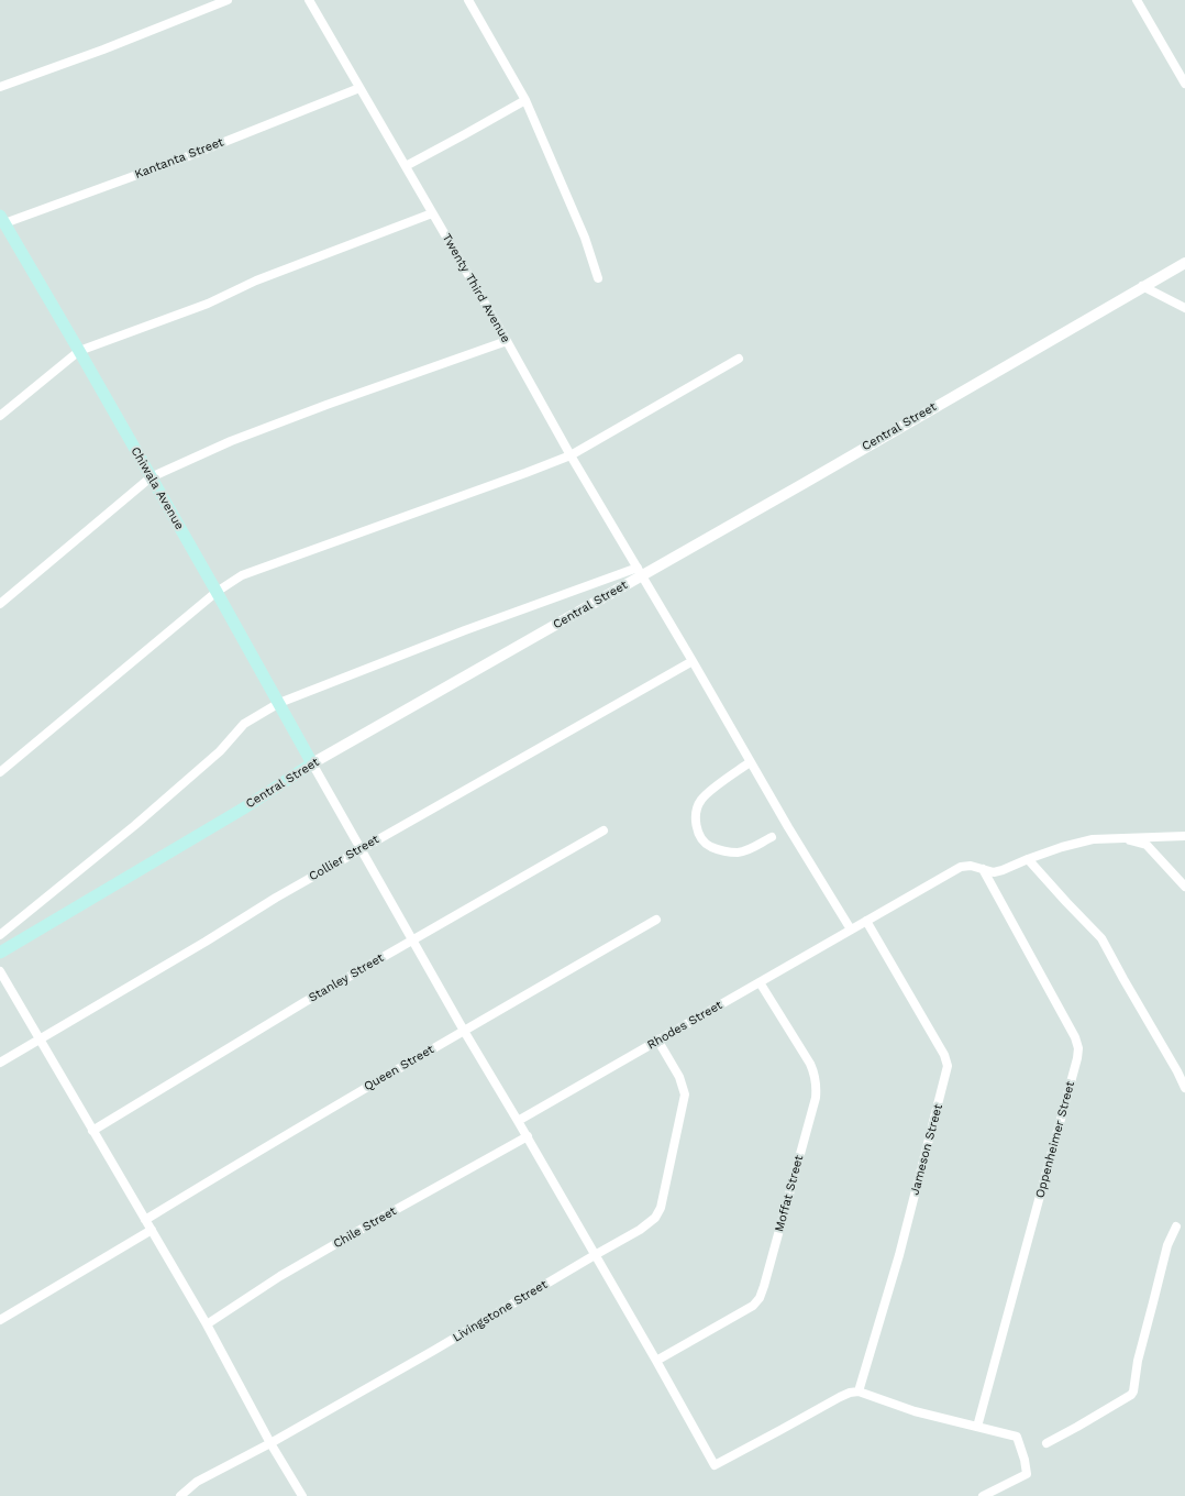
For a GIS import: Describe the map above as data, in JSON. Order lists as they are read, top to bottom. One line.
{"streets":{"main road":["Central Street","Chiwala Avenue"],"street":["Kantanta Street","Twenty Third Avenue","Collier Street","Stanley Street","Rhodes Street","Queen Street","Oppenheimer Street","Jameson Street","Moffat Street","Chile Street","Livingstone Street"]},"crossings":[["Kantanta Street","Twenty Third Avenue"],["Kantanta Street","Chiwala Avenue"],["Twenty Third Avenue","Central Street"],["Twenty Third Avenue","Collier Street"],["Twenty Third Avenue","Rhodes Street"],["Central Street","Chiwala Avenue"],["Rhodes Street","Oppenheimer Street"],["Rhodes Street","Jameson Street"],["Rhodes Street","Moffat Street"],["Rhodes Street","Livingstone Street"]]}
